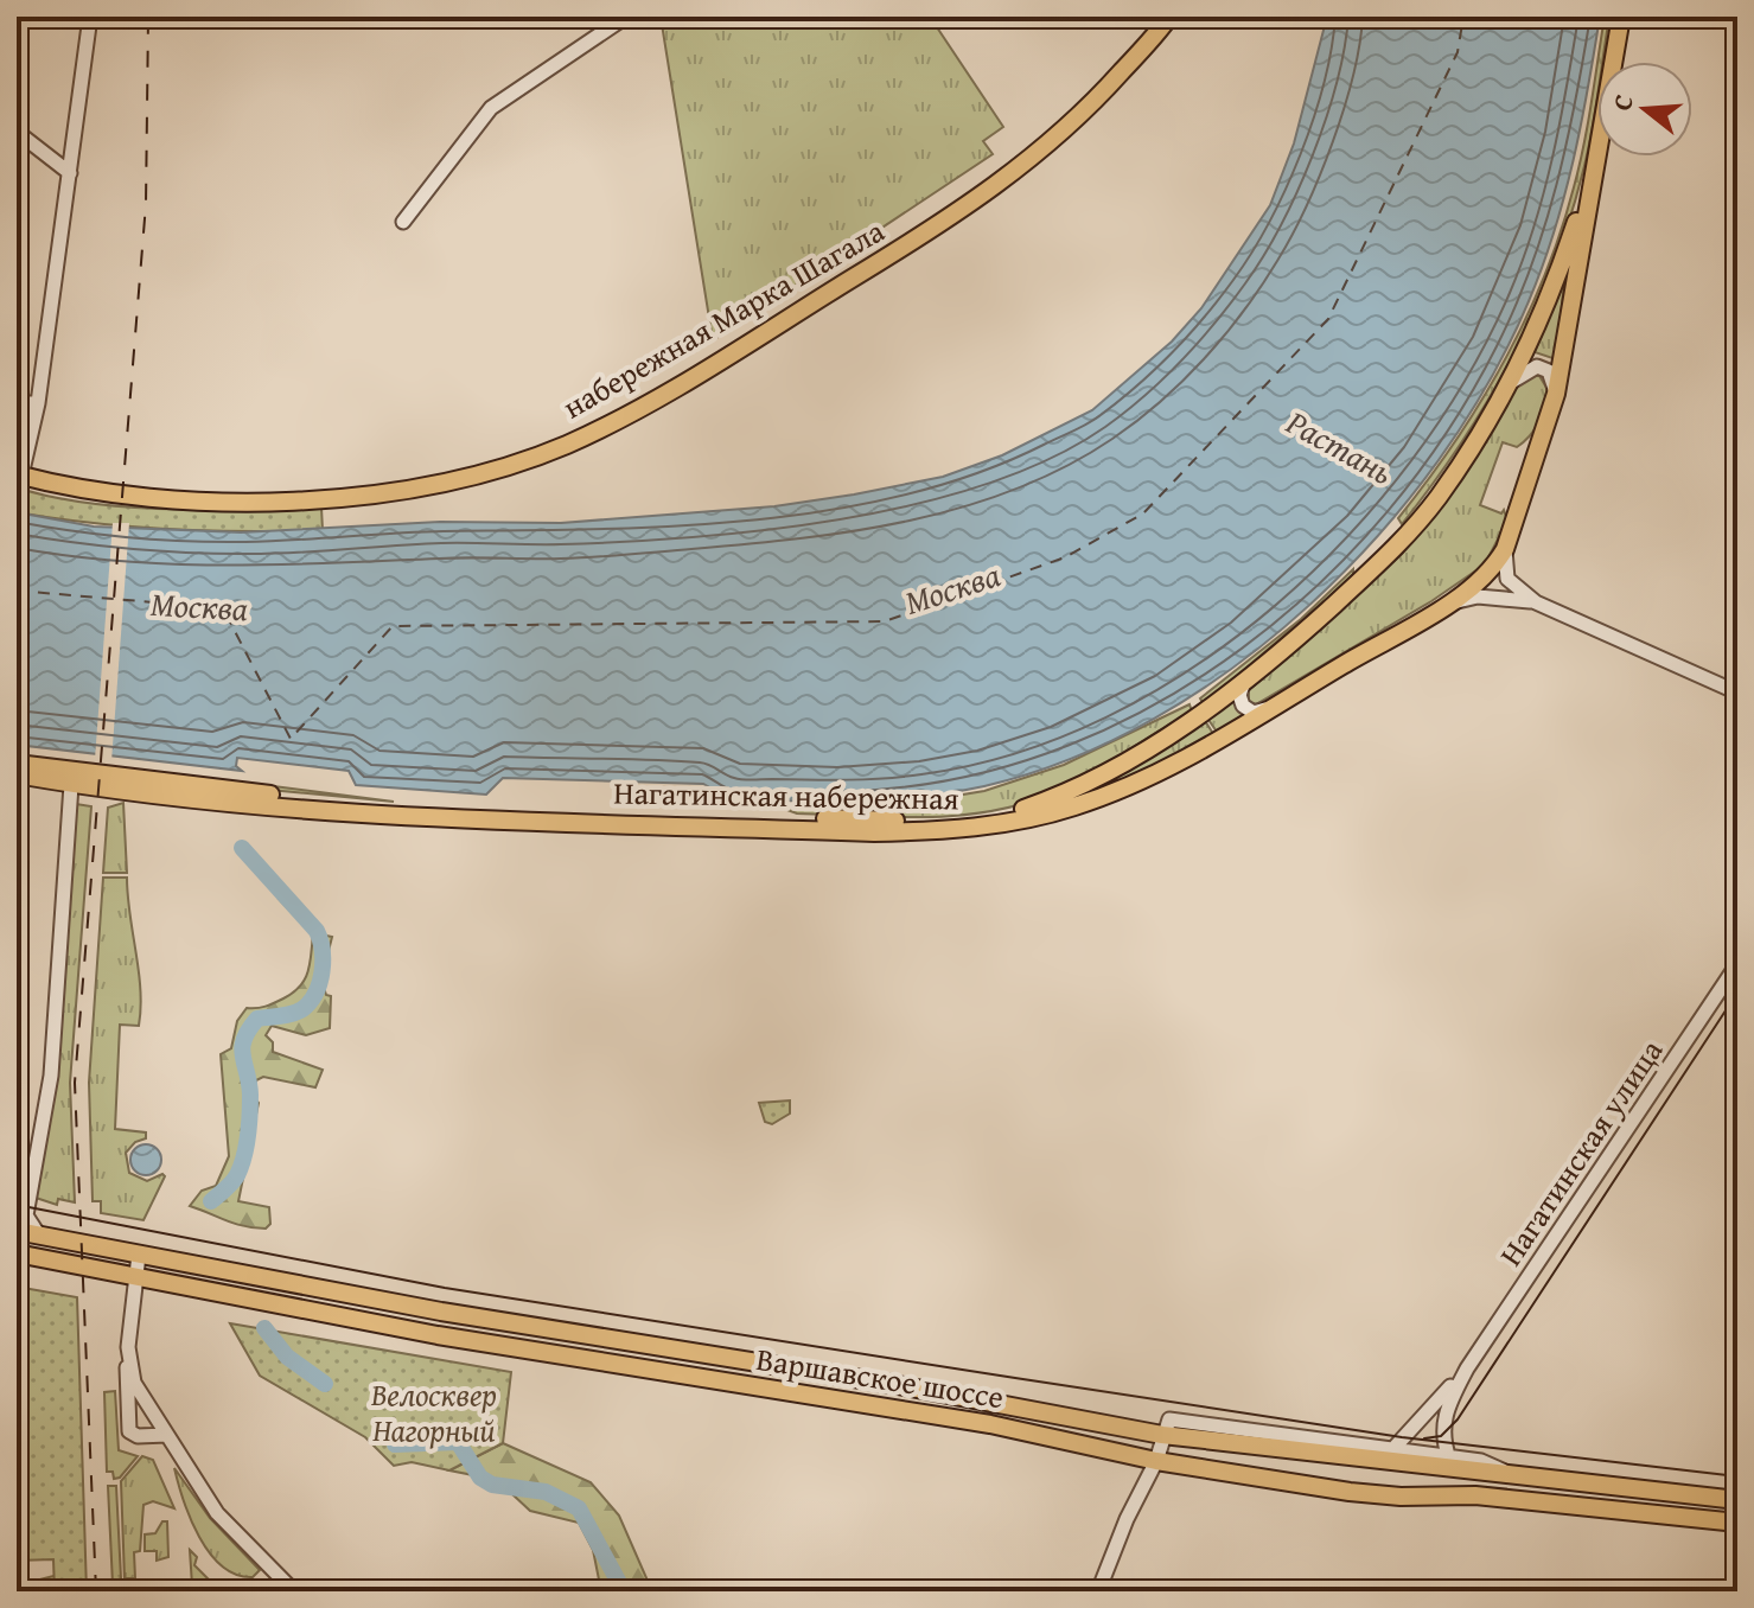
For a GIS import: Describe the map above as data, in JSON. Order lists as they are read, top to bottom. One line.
{"streets":{"main road":["набережная Марка Шагала","Нагатинская набережная","Варшавское шоссе"],"street":["Нагатинская улица"]},"water":["Растань","Москва"],"parks":["Велосквер Нагорный"],"north":"left"}
